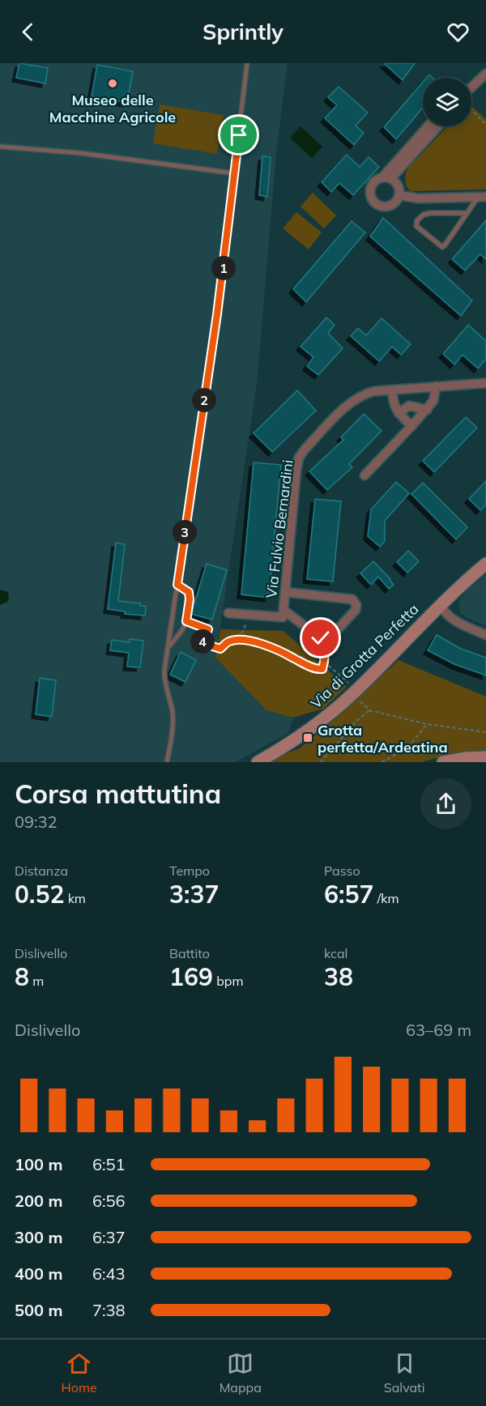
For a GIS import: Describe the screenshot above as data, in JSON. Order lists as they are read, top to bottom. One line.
{"streets":{"main road":["Via di Grotta Perfetta"],"street":["Via Fulvio Bernardini"]},"places":{"other":["Museo delle Macchine Agricole"],"transit":["Grotta perfetta/Ardeatina"]},"page":{"header":"Sprintly","pins":["1","2","3","4"],"heading":["Corsa mattutina","09:32"],"stats":[["Distanza","0.52 km"],["Tempo","3:37"],["Passo","6:57 /km"],["Dislivello","8 m"],["Battito","169 bpm"],["kcal","38"]],"chart":["Dislivello","63–69 m"],"list":[{"name":"100 m","note":"6:51"},{"name":"200 m","note":"6:56"},{"name":"300 m","note":"6:37"},{"name":"400 m","note":"6:43"},{"name":"500 m","note":"7:38"}],"tabs":["Home","Mappa","Salvati"]}}
